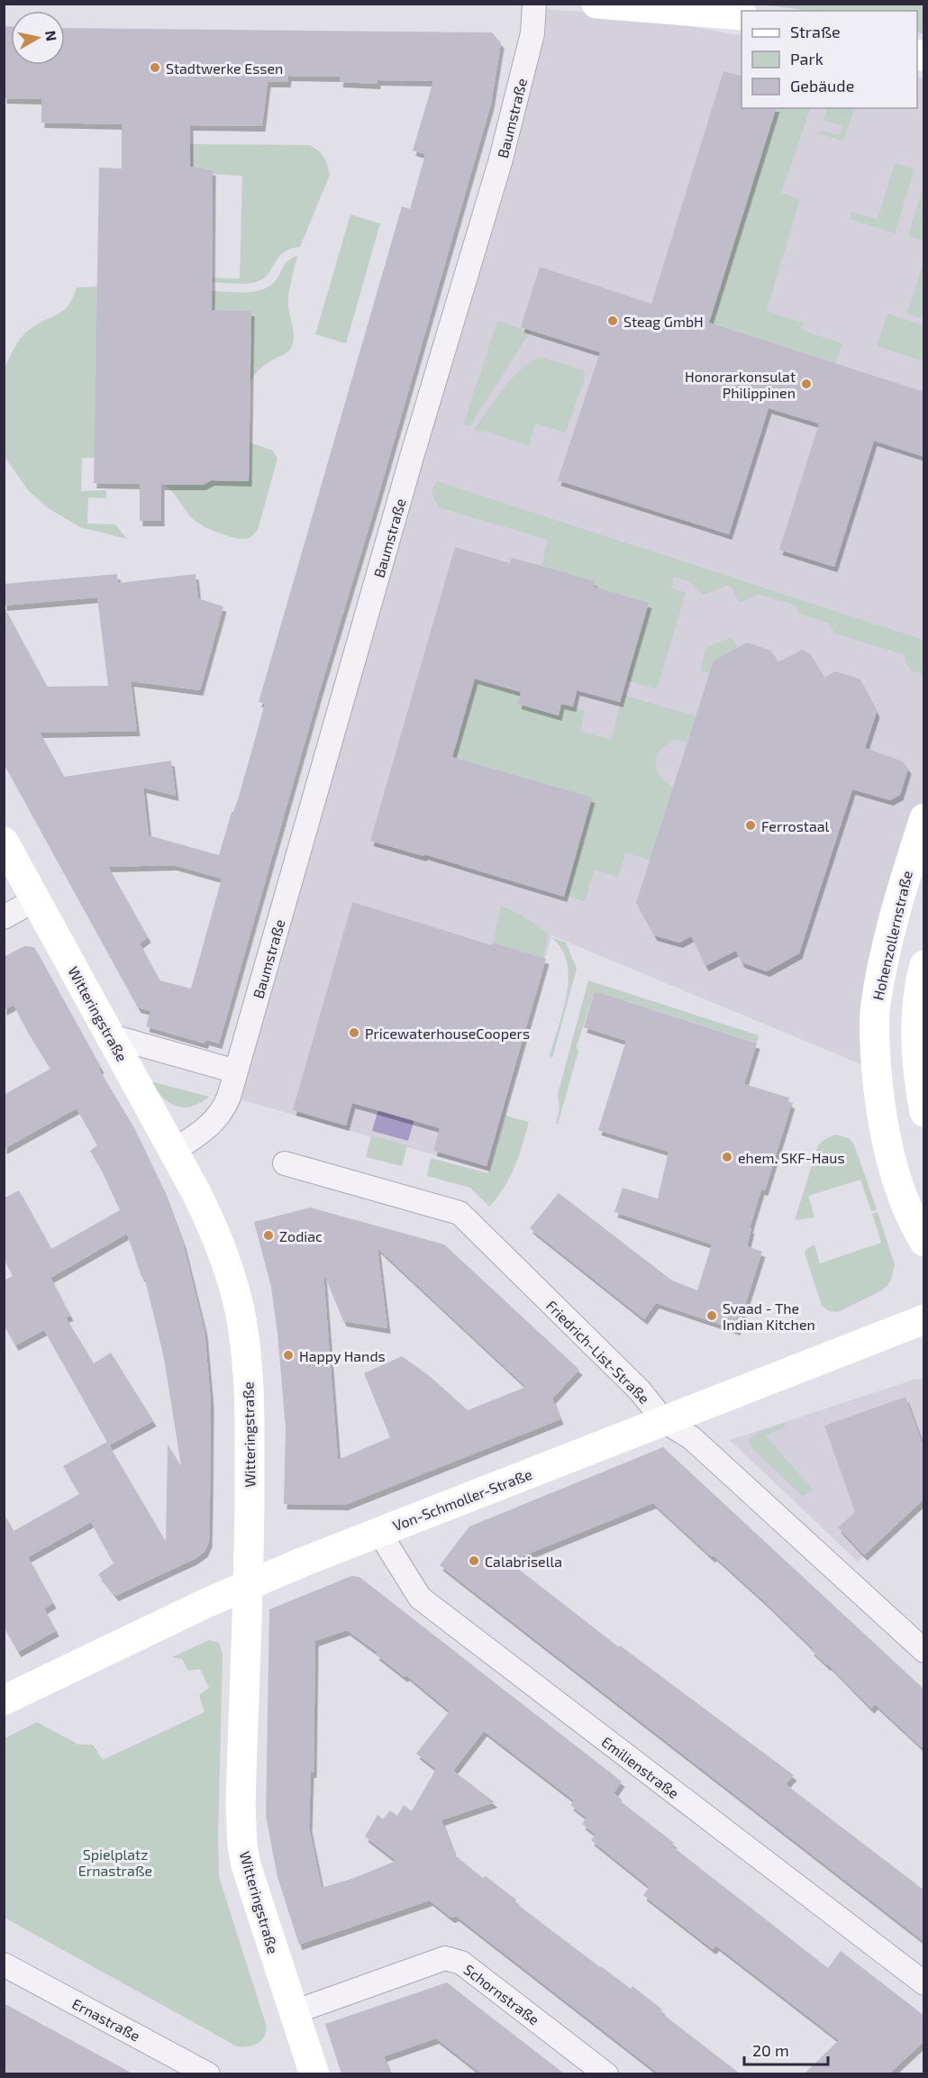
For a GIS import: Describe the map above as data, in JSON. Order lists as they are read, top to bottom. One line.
{"streets":{"street":["Baumstraße","Hohenzollernstraße","Witteringstraße","Friedrich-List-Straße","Von-Schmoller-Straße","Emilienstraße","Schornstraße","Ernastraße"]},"crossings":[["Baumstraße","Witteringstraße"],["Witteringstraße","Von-Schmoller-Straße"],["Witteringstraße","Schornstraße"],["Friedrich-List-Straße","Von-Schmoller-Straße"],["Von-Schmoller-Straße","Emilienstraße"]],"parks":["Spielplatz Ernastraße"],"places":["Stadtwerke Essen","Steag GmbH","Honorarkonsulat Philippinen","Ferrostaal","PricewaterhouseCoopers","ehem. SKF-Haus","Zodiac","Svaad - The Indian Kitchen","Happy Hands","Calabrisella"],"legend":["Straße","Park","Gebäude"],"scale_bar":"20 m","north":"right"}
